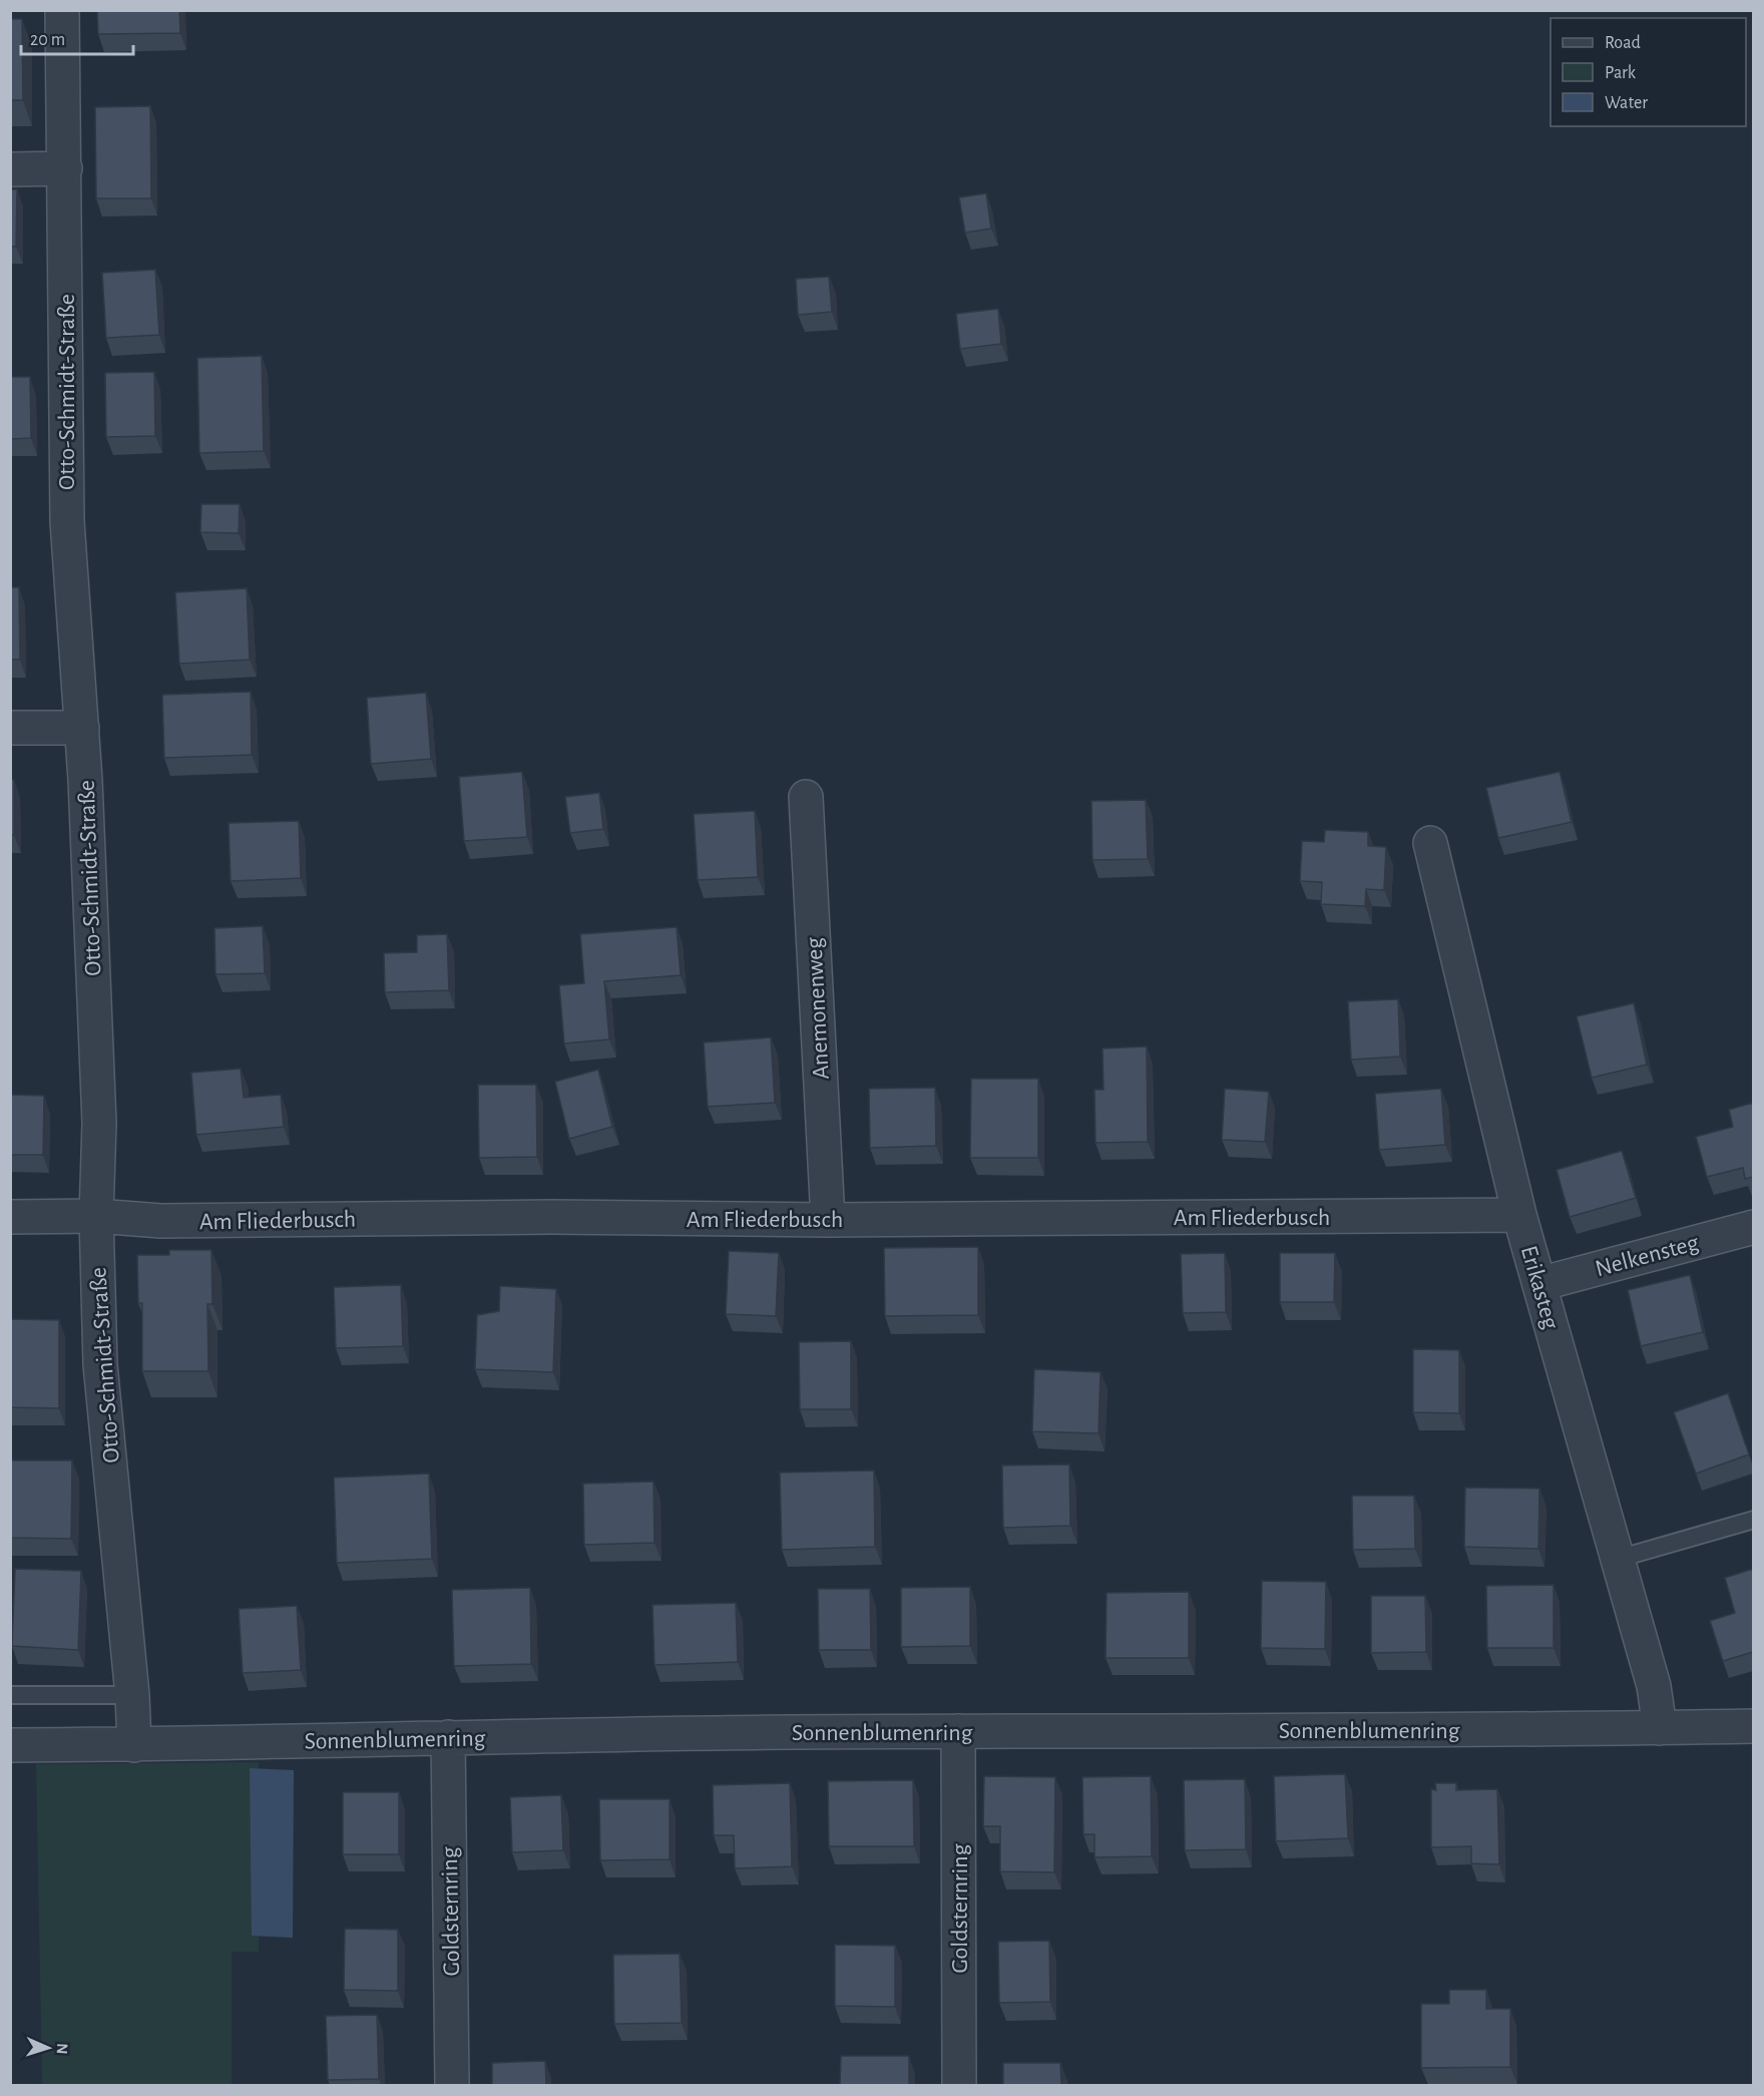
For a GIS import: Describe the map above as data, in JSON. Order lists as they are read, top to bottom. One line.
{"streets":{"street":["Otto-Schmidt-Straße","Anemonenweg","Am Fliederbusch","Nelkensteg","Erikasteg","Sonnenblumenring","Goldsternring"]},"crossings":[["Otto-Schmidt-Straße","Am Fliederbusch"],["Otto-Schmidt-Straße","Sonnenblumenring"],["Anemonenweg","Am Fliederbusch"],["Am Fliederbusch","Erikasteg"],["Nelkensteg","Erikasteg"],["Erikasteg","Sonnenblumenring"],["Sonnenblumenring","Goldsternring"]],"legend":["Road","Park","Water"],"scale_bar":"20 m","north":"right"}
